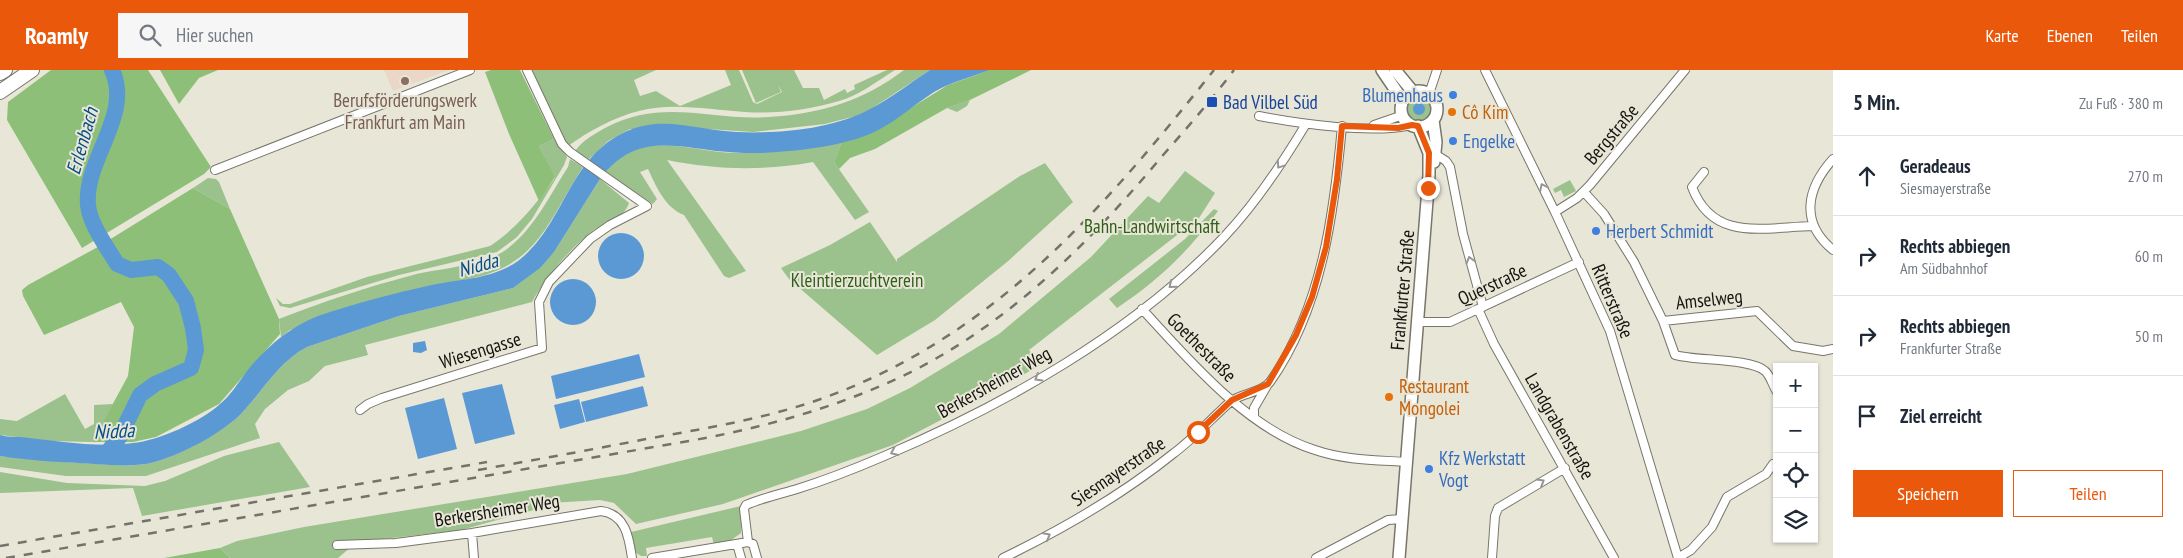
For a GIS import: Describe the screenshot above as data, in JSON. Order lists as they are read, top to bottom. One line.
{"streets":{"main road":["Frankfurter Straße"],"street":["Bergstraße","Querstraße","Amselweg","Ritterstraße","Goethestraße","Wiesengasse","Berkersheimer Weg","Landgrabenstraße","Siesmayerstraße"]},"crossings":[["Bergstraße","Ritterstraße"],["Querstraße","Frankfurter Straße"],["Querstraße","Ritterstraße"],["Querstraße","Landgrabenstraße"],["Frankfurter Straße","Goethestraße"],["Frankfurter Straße","Landgrabenstraße"],["Goethestraße","Berkersheimer Weg"],["Goethestraße","Siesmayerstraße"]],"one_way":["Berkersheimer Weg","Landgrabenstraße","Siesmayerstraße"],"water":["Erlenbach","Nidda"],"parks":["Bahn-Landwirtschaft","Kleintierzuchtverein"],"places":{"other":["Berufsförderungswerk Frankfurt am Main","Blumenhaus","Cô Kim","Engelke","Herbert Schmidt","Restaurant Mongolei","Kfz Werkstatt Vogt"],"transit":["Bad Vilbel Süd"]},"page":{"header":"Roamly","search":"Hier suchen","nav":["Karte","Ebenen","Teilen"],"heading":["5 Min.","Zu Fuß · 380 m"],"list":[["Geradeaus","Siesmayerstraße","270 m"],["Rechts abbiegen","Am Südbahnhof","60 m"],["Rechts abbiegen","Frankfurter Straße","50 m"],"Ziel erreicht"],"map_buttons":["+","−"],"buttons":["Speichern","Teilen"]}}
